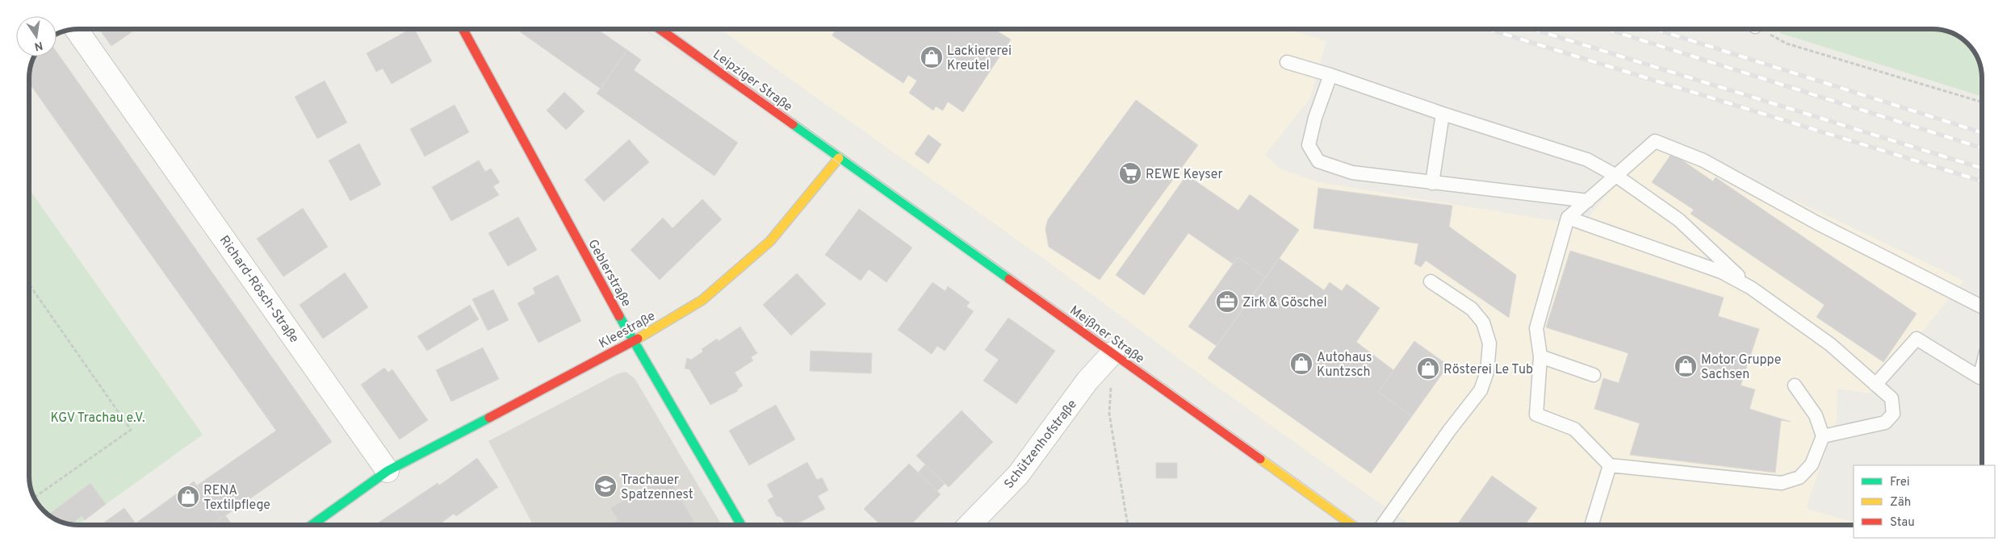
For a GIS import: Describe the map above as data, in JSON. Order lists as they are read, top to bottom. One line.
{"streets":{"street":["Leipziger Straße","Geblerstraße","Richard-Rösch-Straße","Kleestraße","Meißner Straße","Schützenhofstraße"]},"crossings":[["Leipziger Straße","Kleestraße"],["Leipziger Straße","Meißner Straße"],["Geblerstraße","Kleestraße"],["Richard-Rösch-Straße","Kleestraße"],["Kleestraße","Meißner Straße"],["Meißner Straße","Schützenhofstraße"]],"parks":["KGV Trachau e.V."],"places":{"shop":["Lackiererei Kreutel","Autohaus Kuntzsch","Motor Gruppe Sachsen","Rösterei Le Tub","RENA Textilpflege"],"supermarket":["REWE Keyser"],"office":["Zirk & Göschel"],"school or university":["Trachauer Spatzennest"]},"legend":["Frei","Zäh","Stau"],"north":"bottom"}
